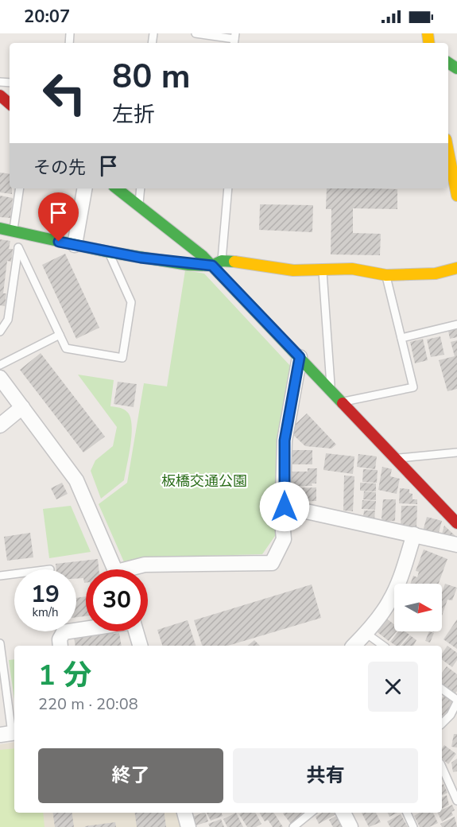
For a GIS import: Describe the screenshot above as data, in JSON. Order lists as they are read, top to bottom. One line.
{"parks":["板橋交通公園"],"north":"right","page":{"status":"20:07","turn":["80 m","左折"],"then":"その先","speed":"19 km/h","limit":"30","heading":["1 分","220 m · 20:08"],"buttons":["終了","共有"]}}
